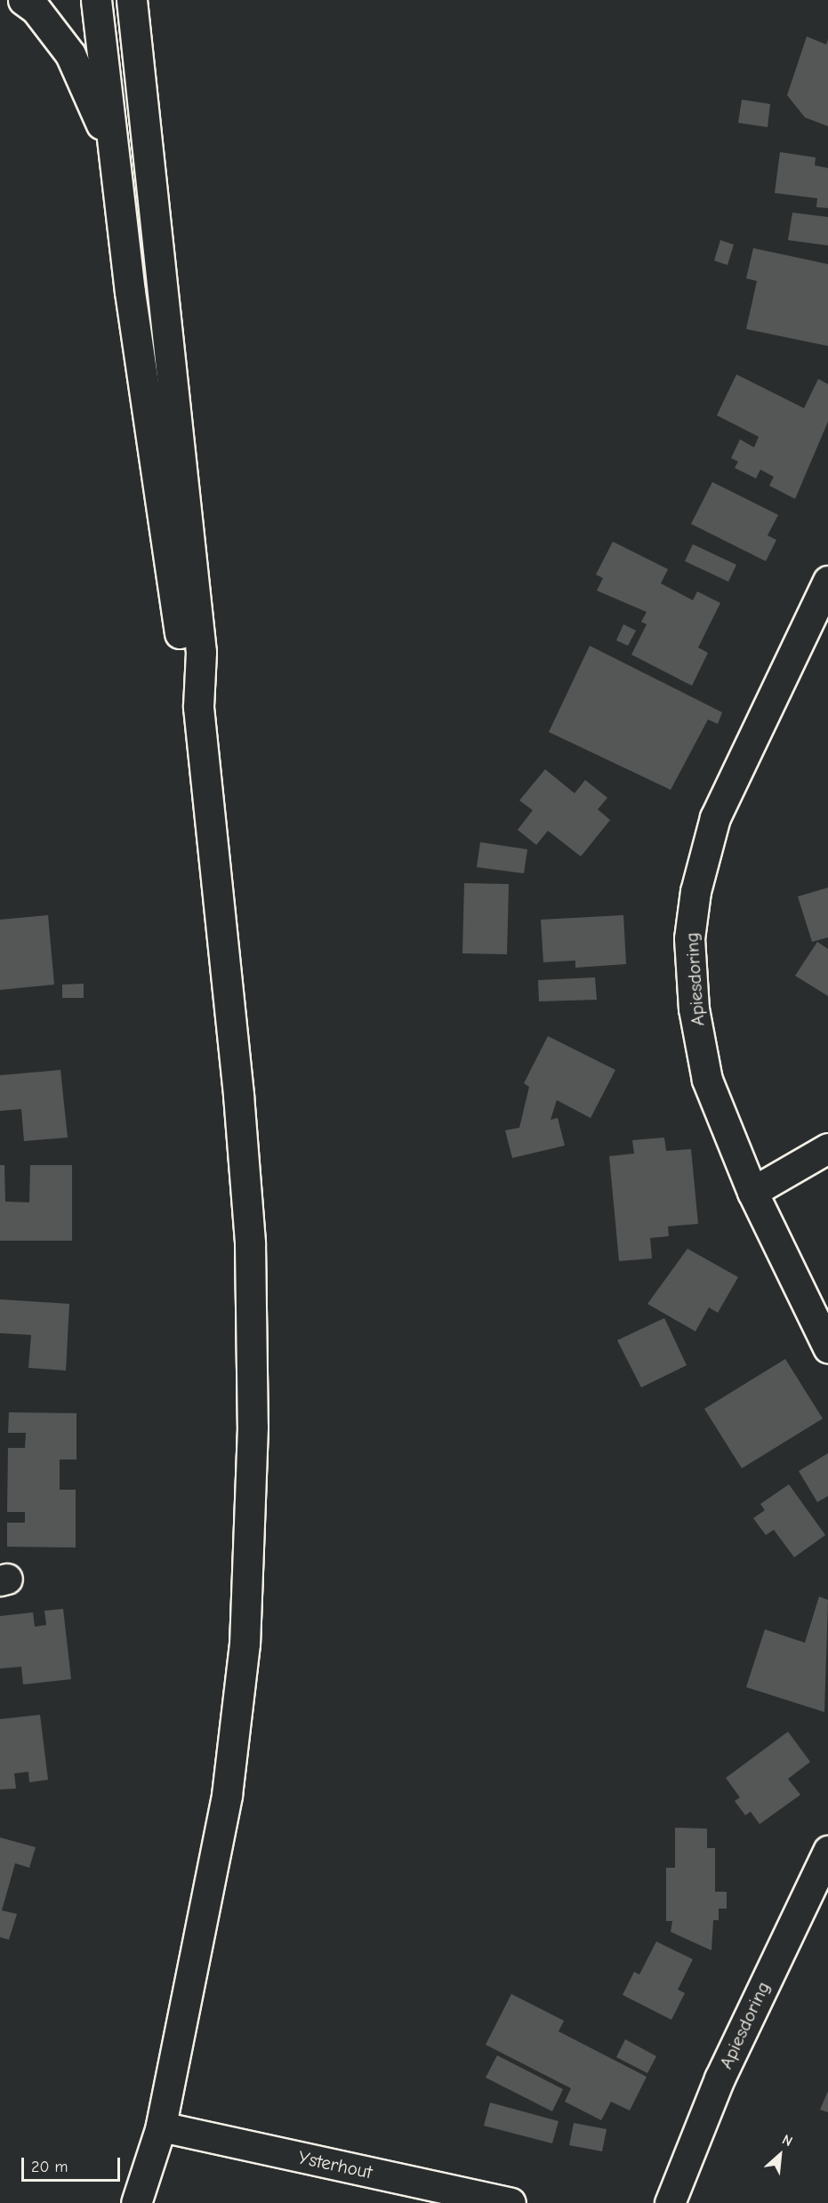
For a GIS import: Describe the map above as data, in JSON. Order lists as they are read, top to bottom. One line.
{"streets":{"street":["Apiesdoring","Ysterhout"]},"scale_bar":"20 m","north":"top right"}
